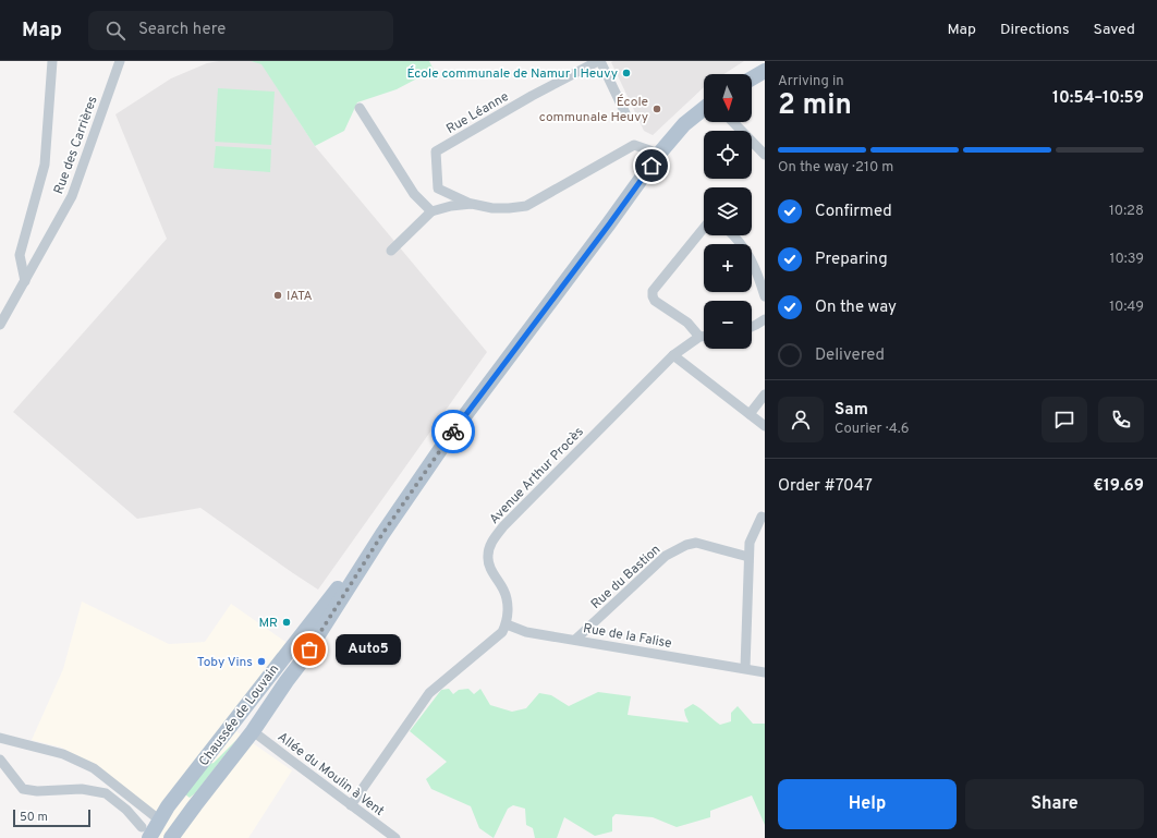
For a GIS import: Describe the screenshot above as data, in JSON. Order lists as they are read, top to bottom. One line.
{"streets":{"main road":["Chaussée de Louvain"],"street":["Rue Léanne","Rue des Carrières","Avenue Arthur Procès","Rue du Bastion","Rue de la Falise","Allée du Moulin à Vent"]},"crossings":[["Avenue Arthur Procès","Rue de la Falise"],["Rue du Bastion","Rue de la Falise"],["Chaussée de Louvain","Allée du Moulin à Vent"]],"places":["École communale de Namur I Heuvy","École communale Heuvy","IATA","MR","Auto5","Toby Vins"],"scale_bar":"50 m","north":"bottom","page":{"header":"Map","search":"Search here","nav":["Map","Directions","Saved"],"heading":["2 min","Arriving in","10:54–10:59"],"panel":["Sam","Courier · 4.6","Order #7047","€19.69"],"map_buttons":["+","−"],"bar":"On the way · 210 m","list":[["Confirmed","10:28"],["Preparing","10:39"],["On the way","10:49"],"Delivered"],"bubble":"Auto5","buttons":["Help","Share"],"scale":"50 m"}}
